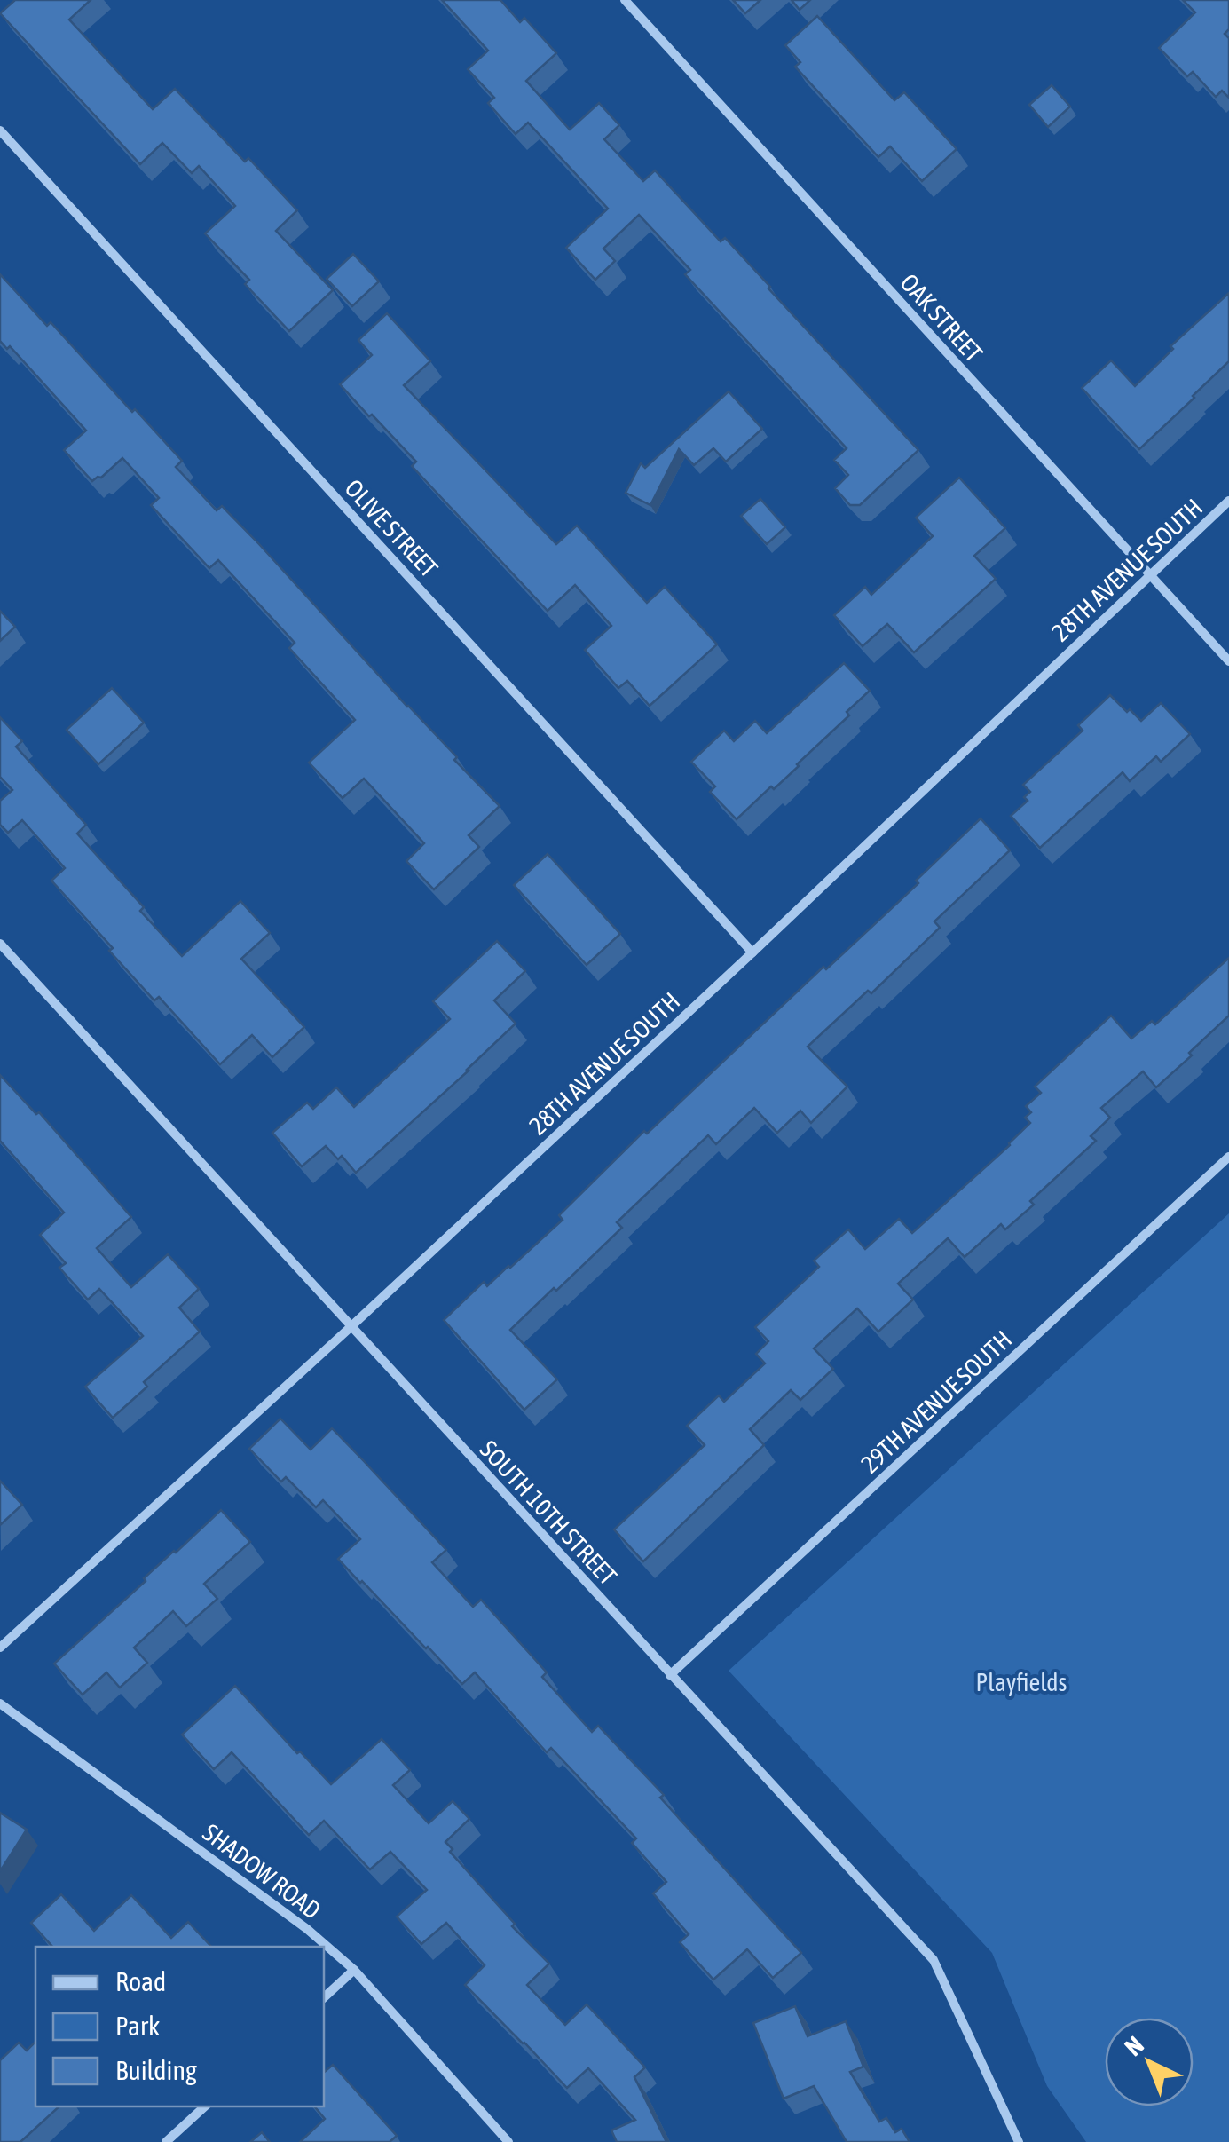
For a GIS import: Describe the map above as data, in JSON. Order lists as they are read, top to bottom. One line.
{"streets":{"street":["OAK STREET","OLIVE STREET","28TH AVENUE SOUTH","29TH AVENUE SOUTH","SOUTH 10TH STREET","SHADOW ROAD"]},"crossings":[["OAK STREET","28TH AVENUE SOUTH"],["OLIVE STREET","28TH AVENUE SOUTH"],["28TH AVENUE SOUTH","SOUTH 10TH STREET"],["29TH AVENUE SOUTH","SOUTH 10TH STREET"]],"parks":["Playfields"],"legend":["Road","Park","Building"],"north":"top left"}
